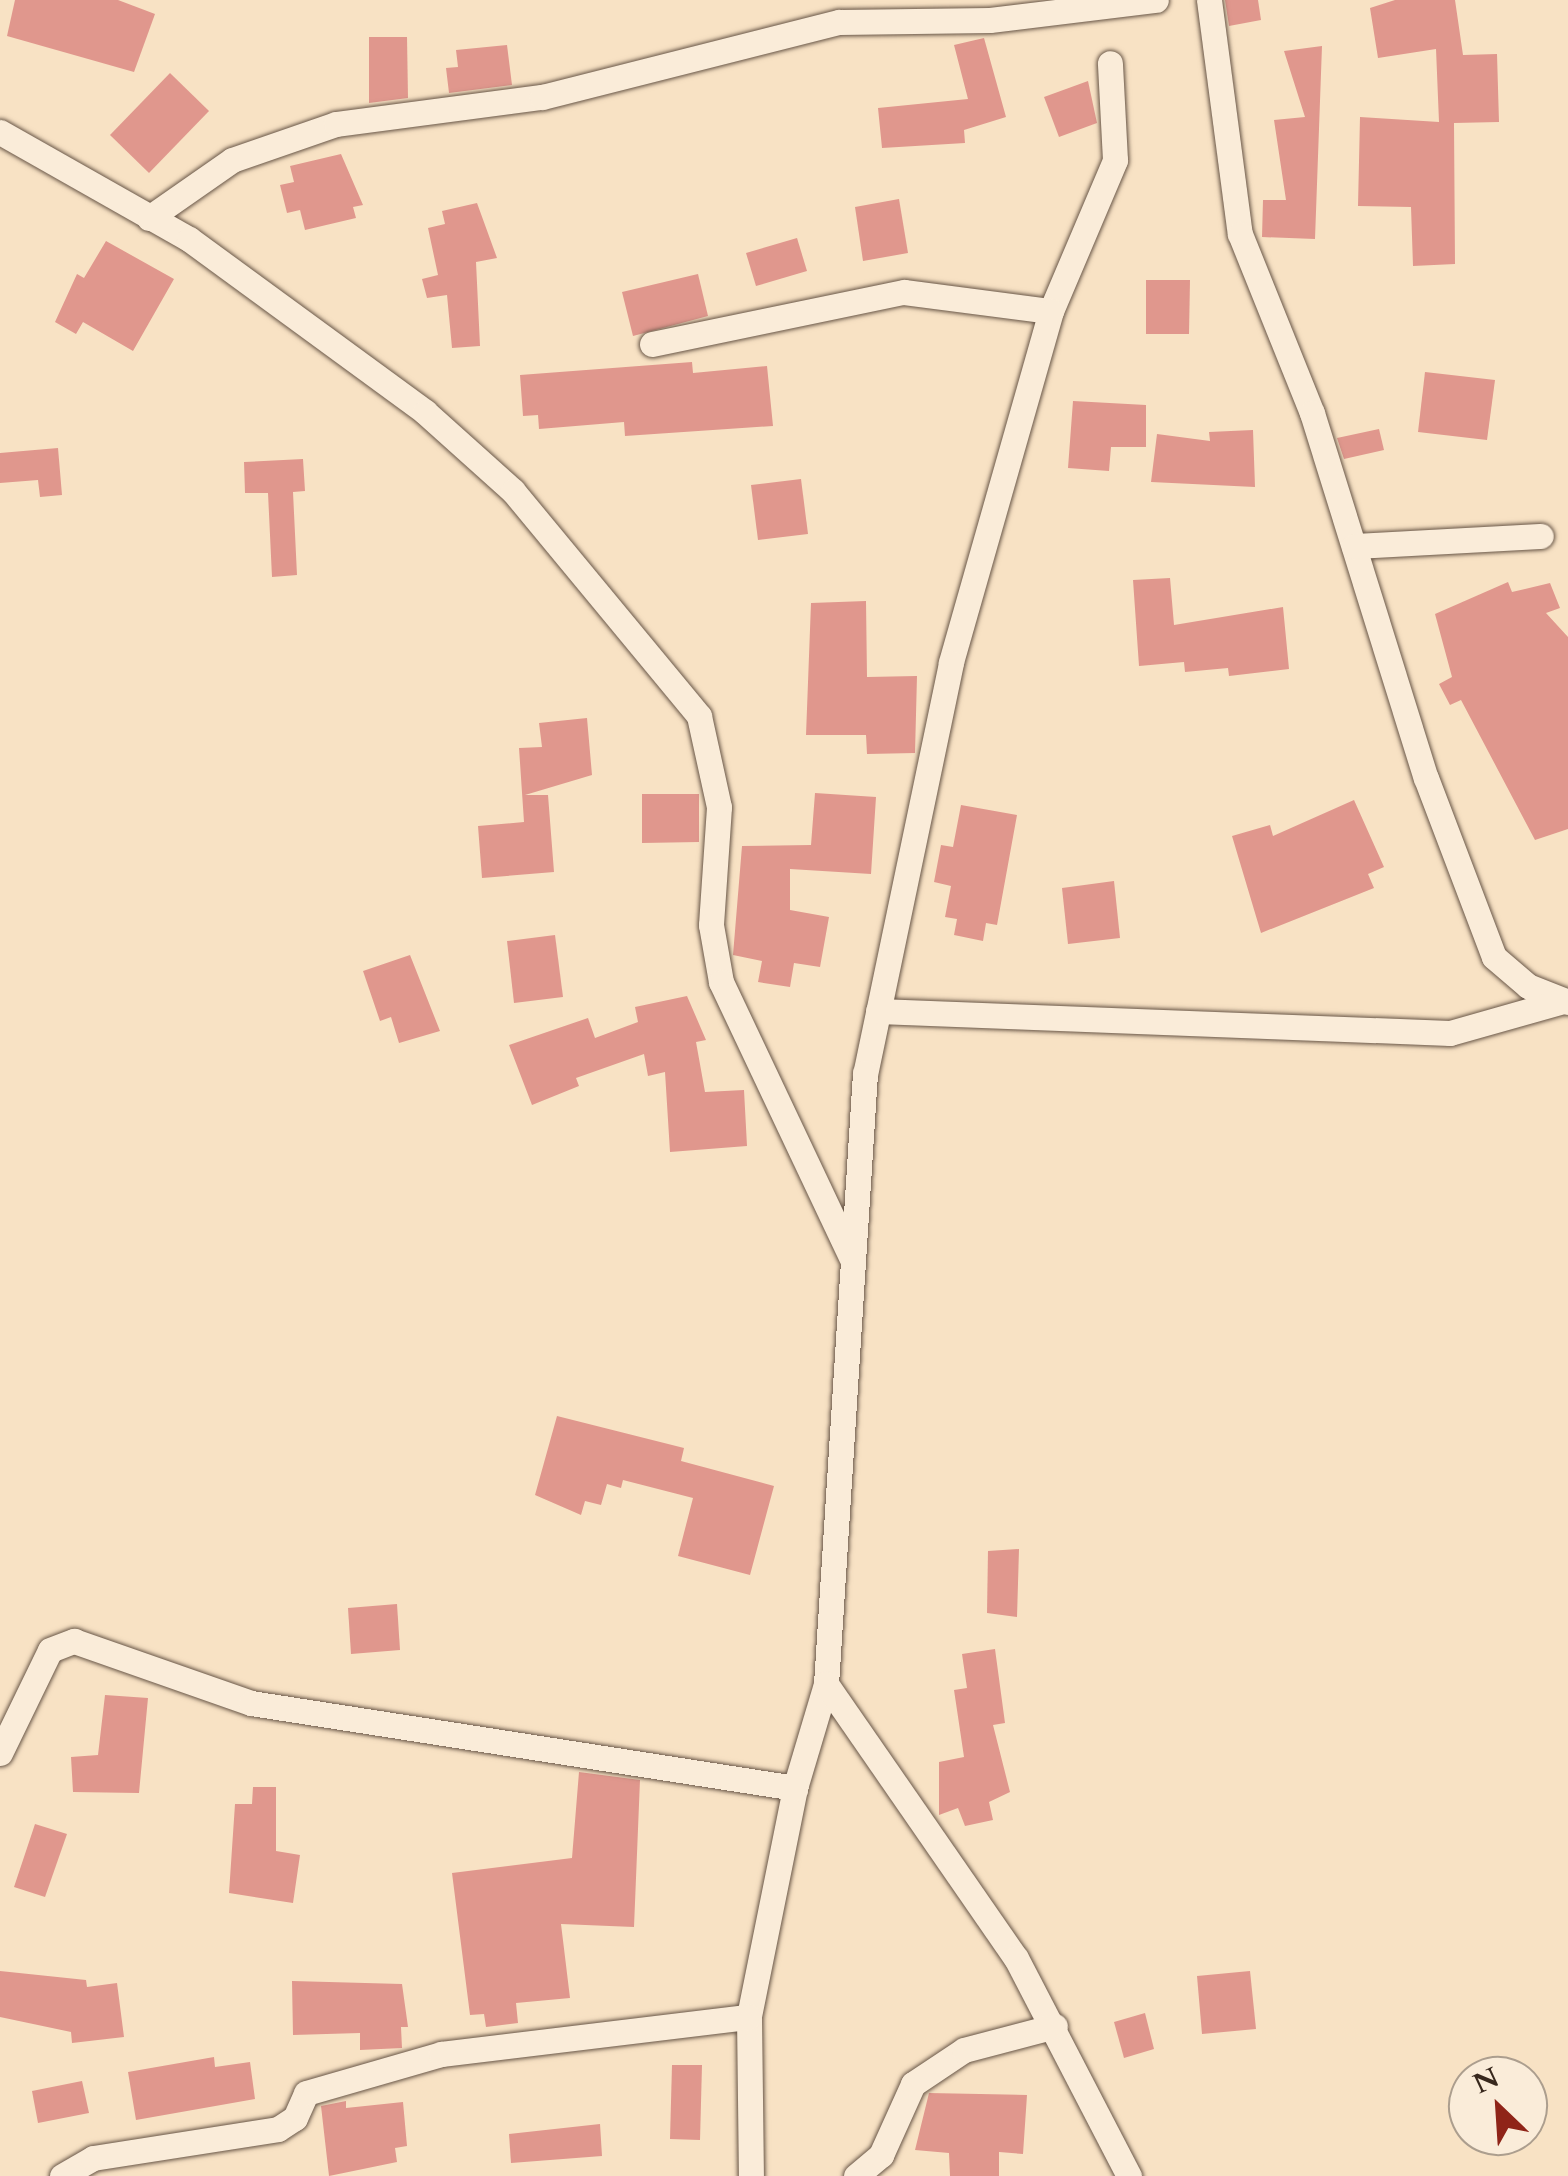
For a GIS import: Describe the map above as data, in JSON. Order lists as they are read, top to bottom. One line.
{"north":"top left"}
